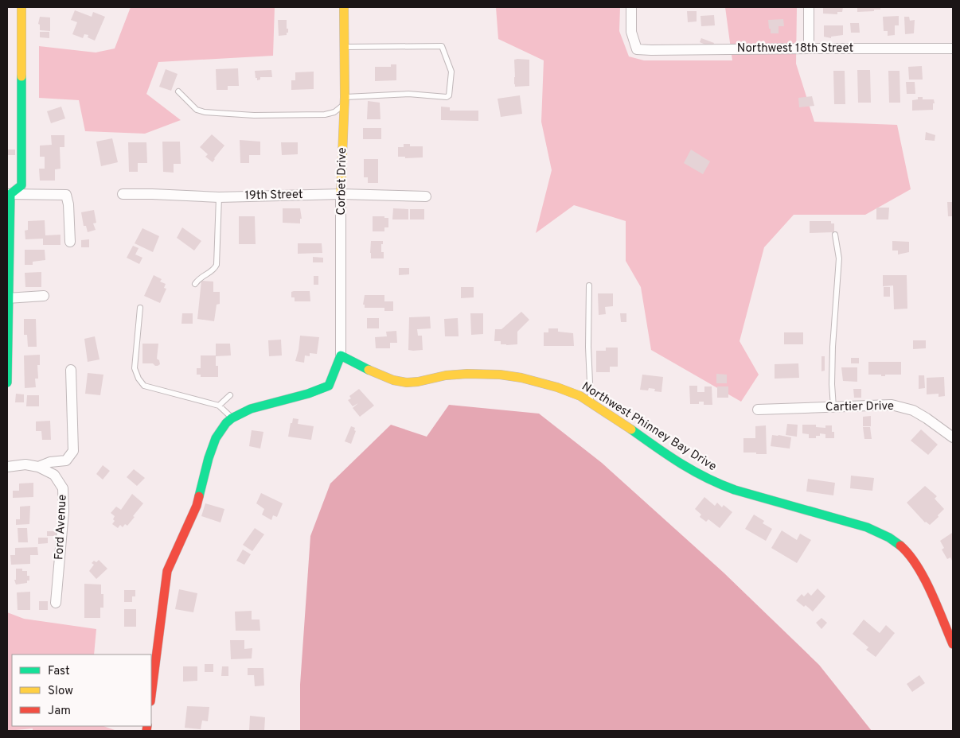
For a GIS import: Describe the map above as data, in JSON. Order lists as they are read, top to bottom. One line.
{"streets":{"street":["Northwest 18th Street","Corbet Drive","19th Street","Cartier Drive","Northwest Phinney Bay Drive","Ford Avenue"]},"crossings":[["Corbet Drive","19th Street"],["Corbet Drive","Northwest Phinney Bay Drive"]],"legend":["Fast","Slow","Jam"]}
